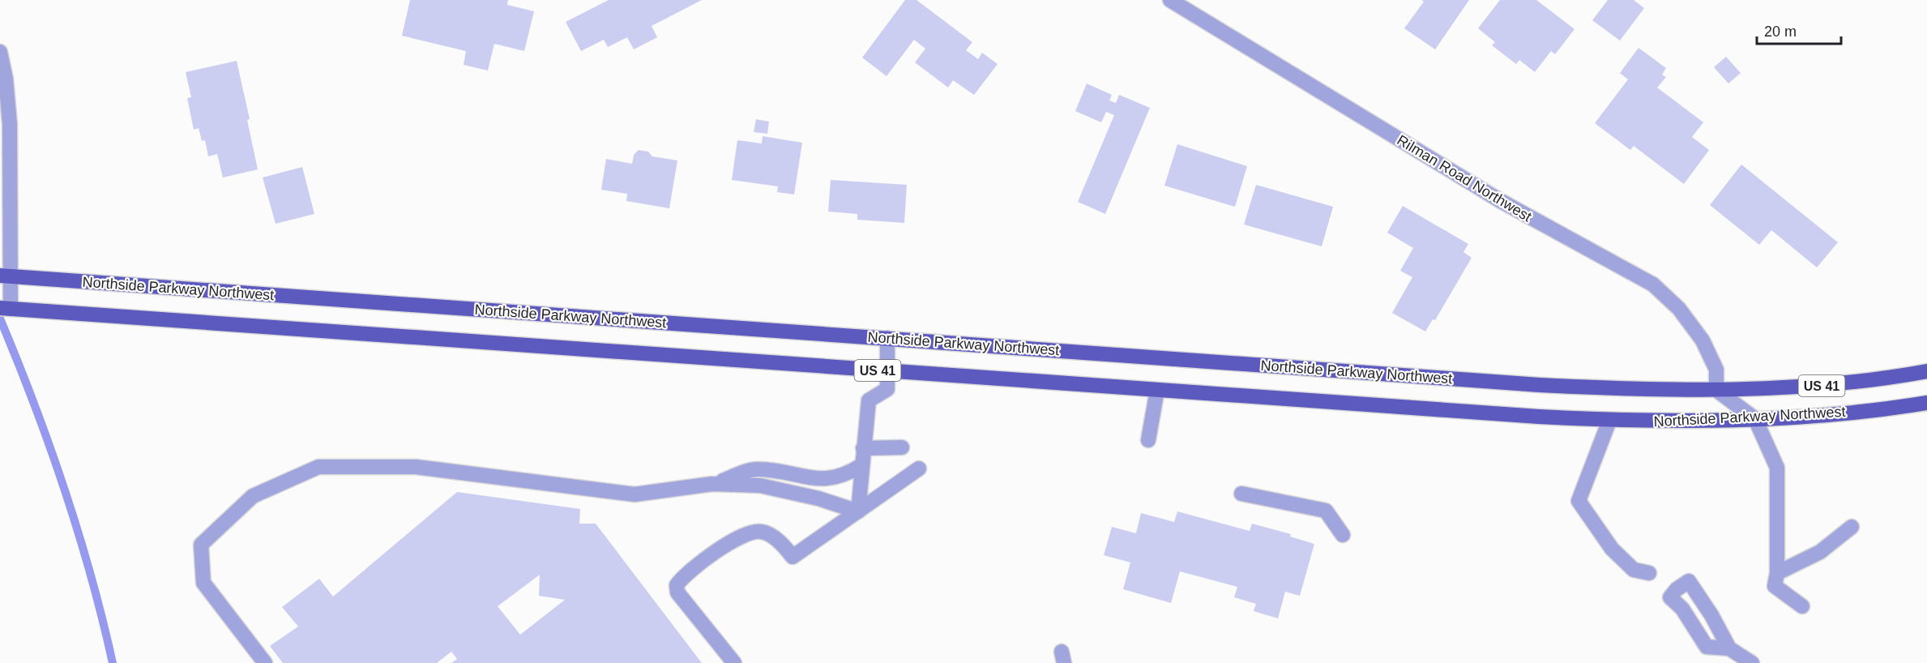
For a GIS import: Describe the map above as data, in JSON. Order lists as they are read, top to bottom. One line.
{"streets":{"main road":["Northside Parkway Northwest","US 41"],"street":["Rilman Road Northwest"]},"crossings":[["Rilman Road Northwest","Northside Parkway Northwest"]],"scale_bar":"20 m"}
